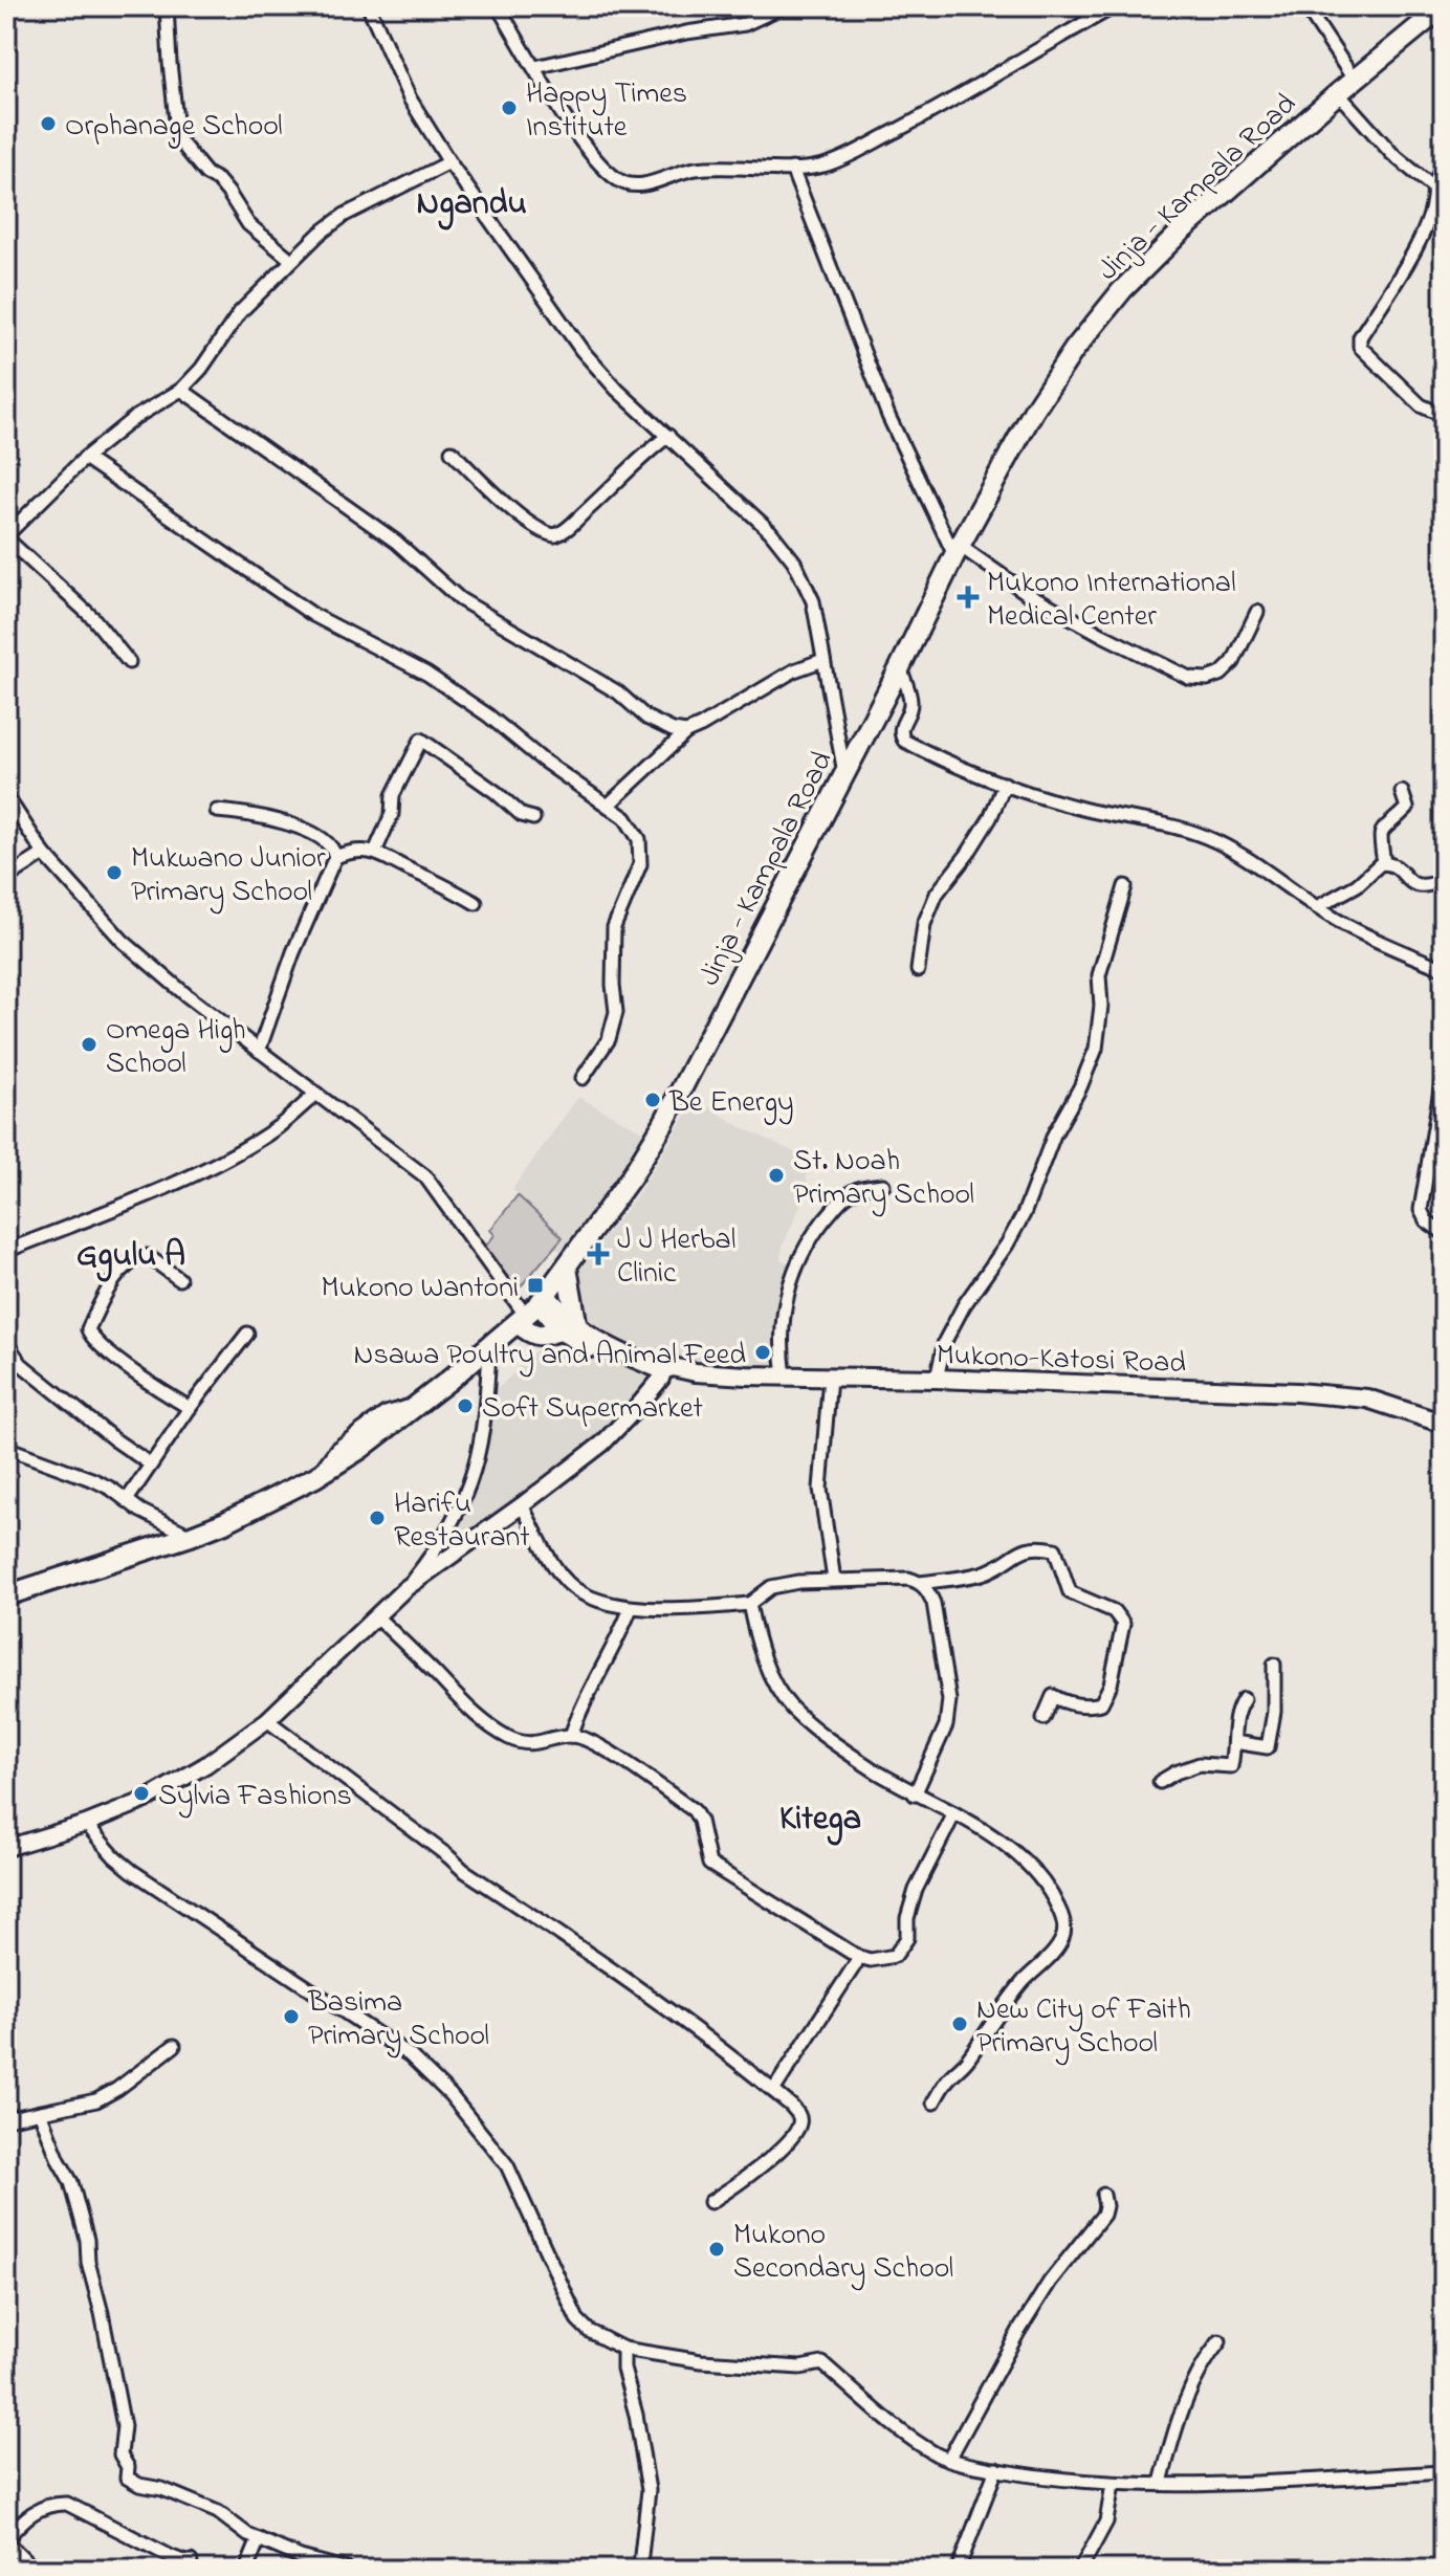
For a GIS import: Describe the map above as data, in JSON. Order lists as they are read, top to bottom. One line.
{"streets":{"highway":["Jinja - Kampala Road"],"main road":["Mukono-Katosi Road"]},"crossings":[["Jinja - Kampala Road","Mukono-Katosi Road"]],"districts":["Ngandu","Ggulu A","Kitega"],"places":{"other":["Happy Times Institute","Orphanage School","Mukwano Junior Primary School","Omega High School","Be Energy","St. Noah Primary School","Nsawa Poultry and Animal Feed","Soft Supermarket","Harifu Restaurant","Sylvia Fashions","Basima Primary School","New City of Faith Primary School","Mukono Secondary School"],"health":["Mukono International Medical Center","J J Herbal Clinic"],"transit":["Mukono Wantoni"]}}
